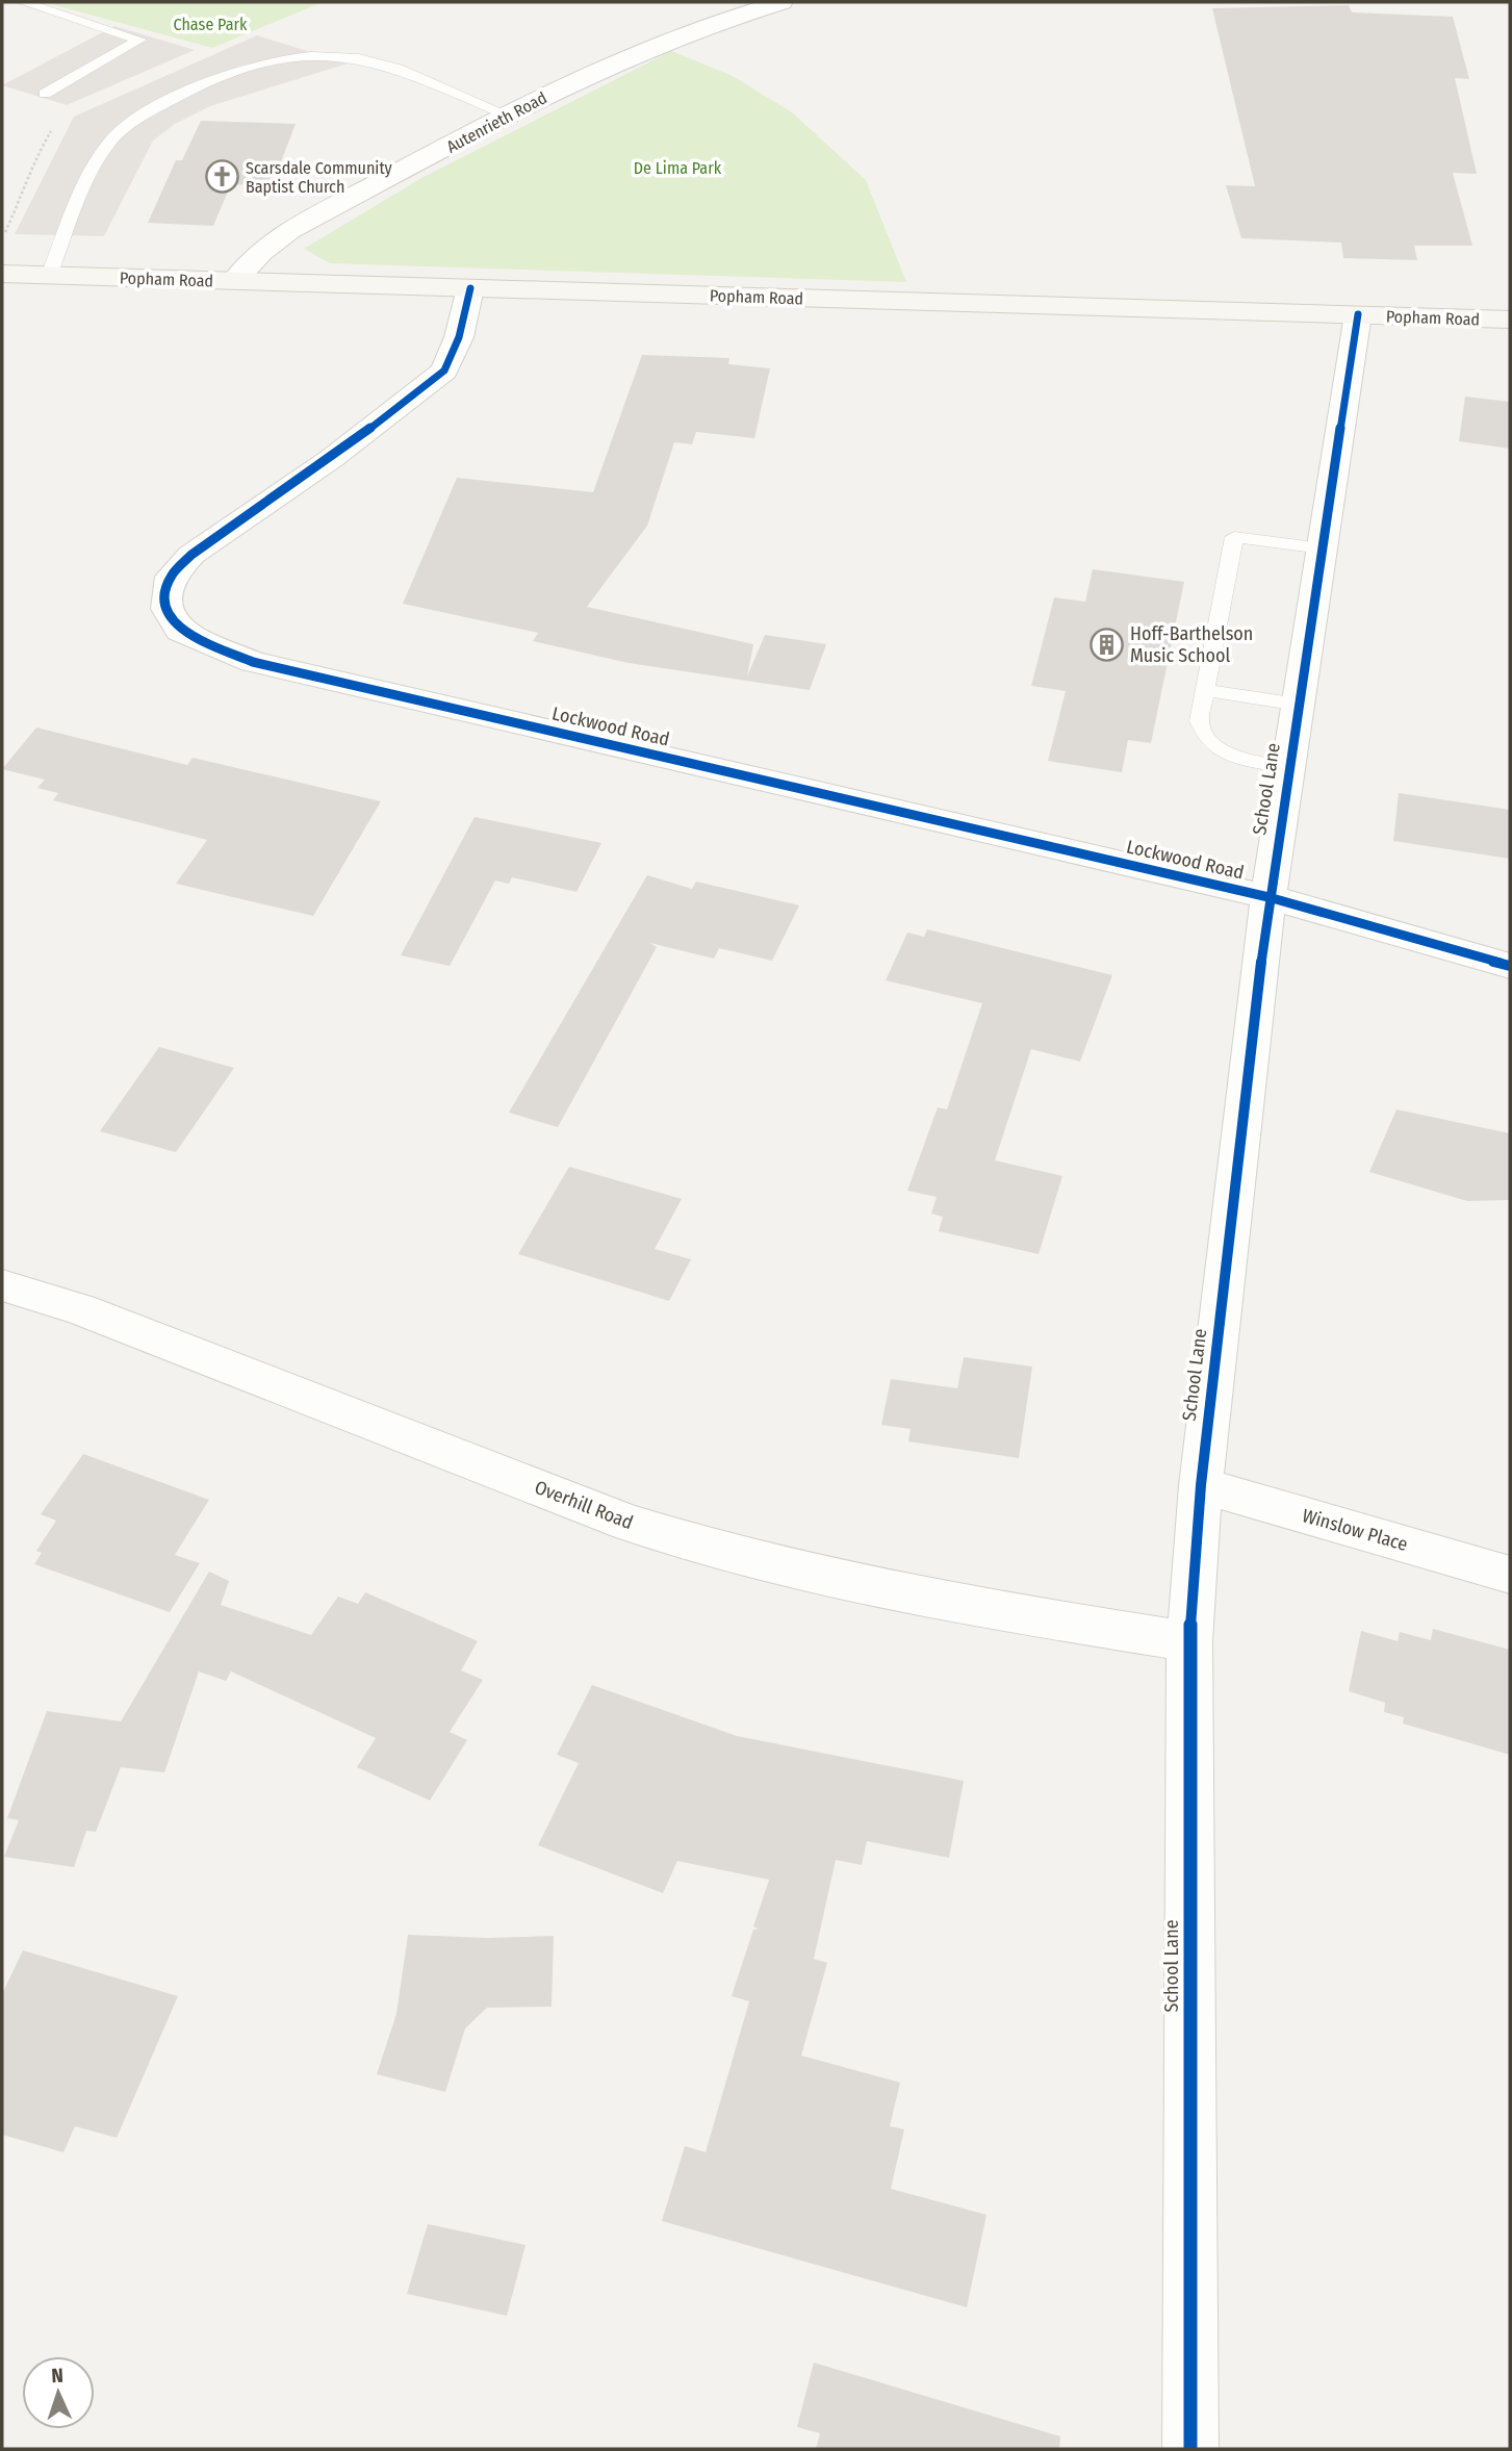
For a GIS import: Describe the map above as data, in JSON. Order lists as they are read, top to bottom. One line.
{"streets":{"main road":["Popham Road"],"street":["Autenrieth Road","Lockwood Road","School Lane","Overhill Road","Winslow Place"]},"crossings":[["Autenrieth Road","Popham Road"],["Popham Road","Lockwood Road"],["Popham Road","School Lane"],["Lockwood Road","School Lane"],["School Lane","Overhill Road"],["School Lane","Winslow Place"]],"parks":["Chase Park","De Lima Park"],"places":{"church":["Scarsdale Community Baptist Church"],"building":["Hoff-Barthelson Music School"]},"north":"top"}
